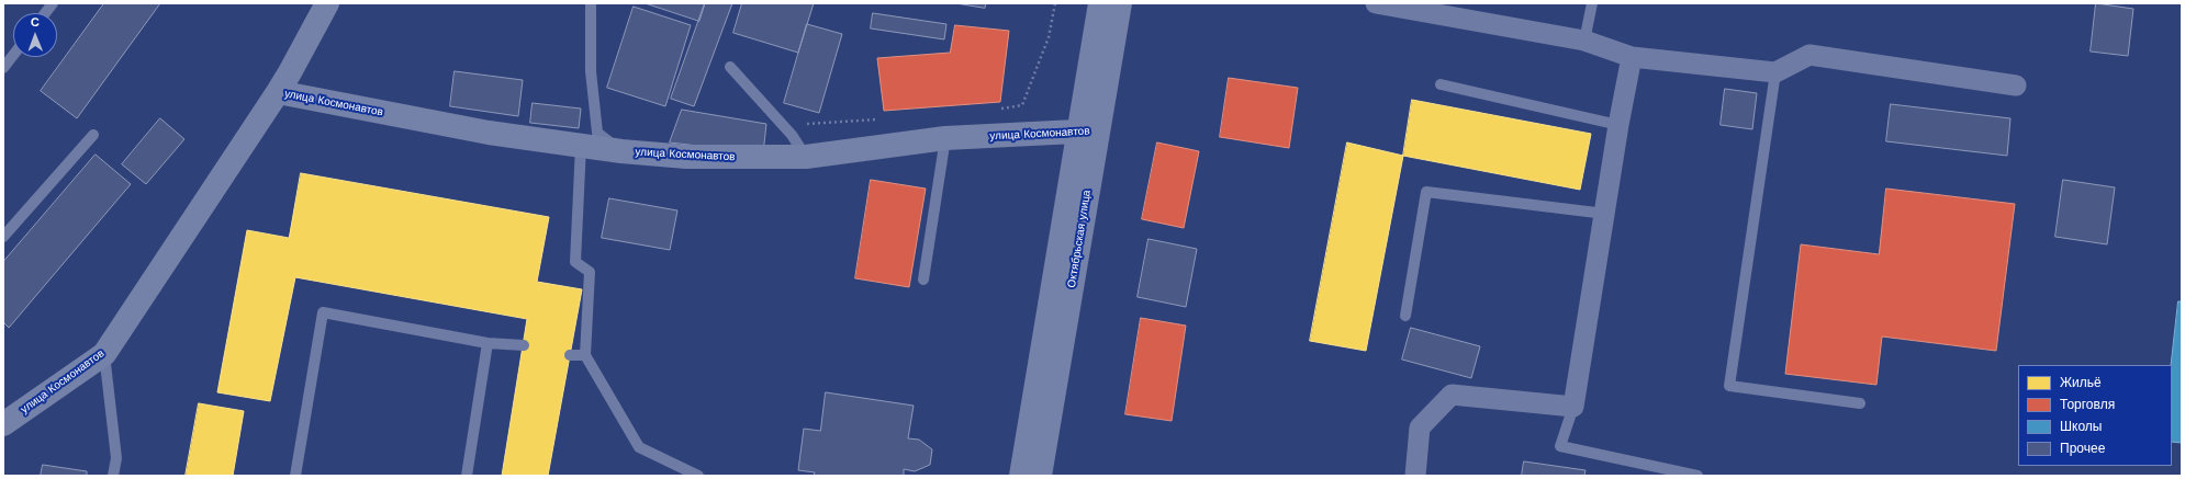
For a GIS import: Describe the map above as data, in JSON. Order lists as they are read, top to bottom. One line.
{"streets":{"street":["улица Космонавтов","Октябрьская улица"]},"crossings":[["улица Космонавтов","Октябрьская улица"]],"legend":["Жильё","Торговля","Школы","Прочее"],"north":"top"}
